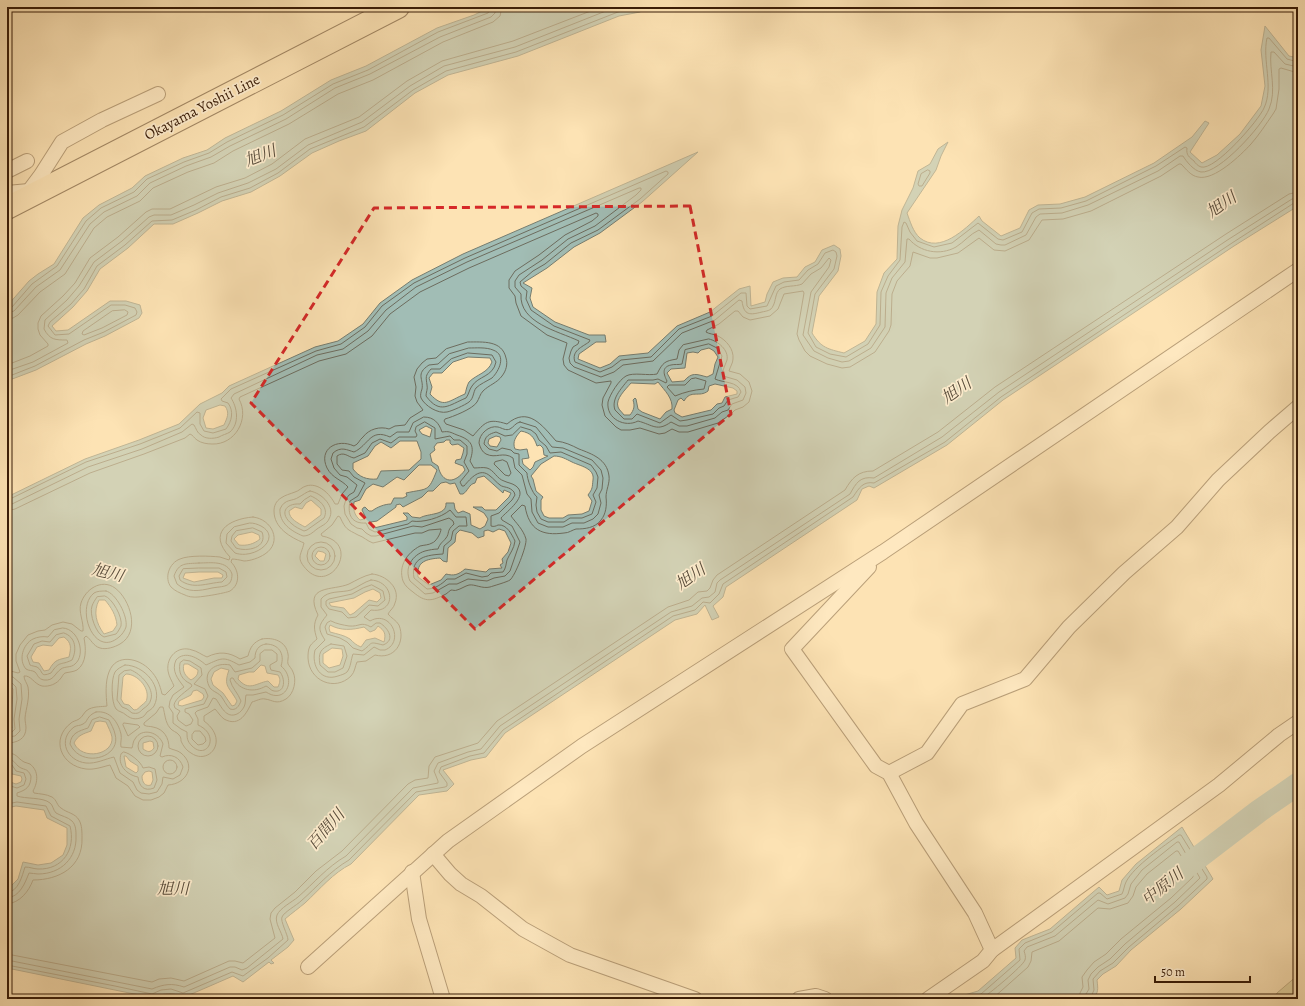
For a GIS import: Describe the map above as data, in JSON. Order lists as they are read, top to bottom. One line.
{"streets":{"main road":["Okayama Yoshii Line"]},"water":["旭川","百間川","中原川"],"scale_bar":"50 m"}
